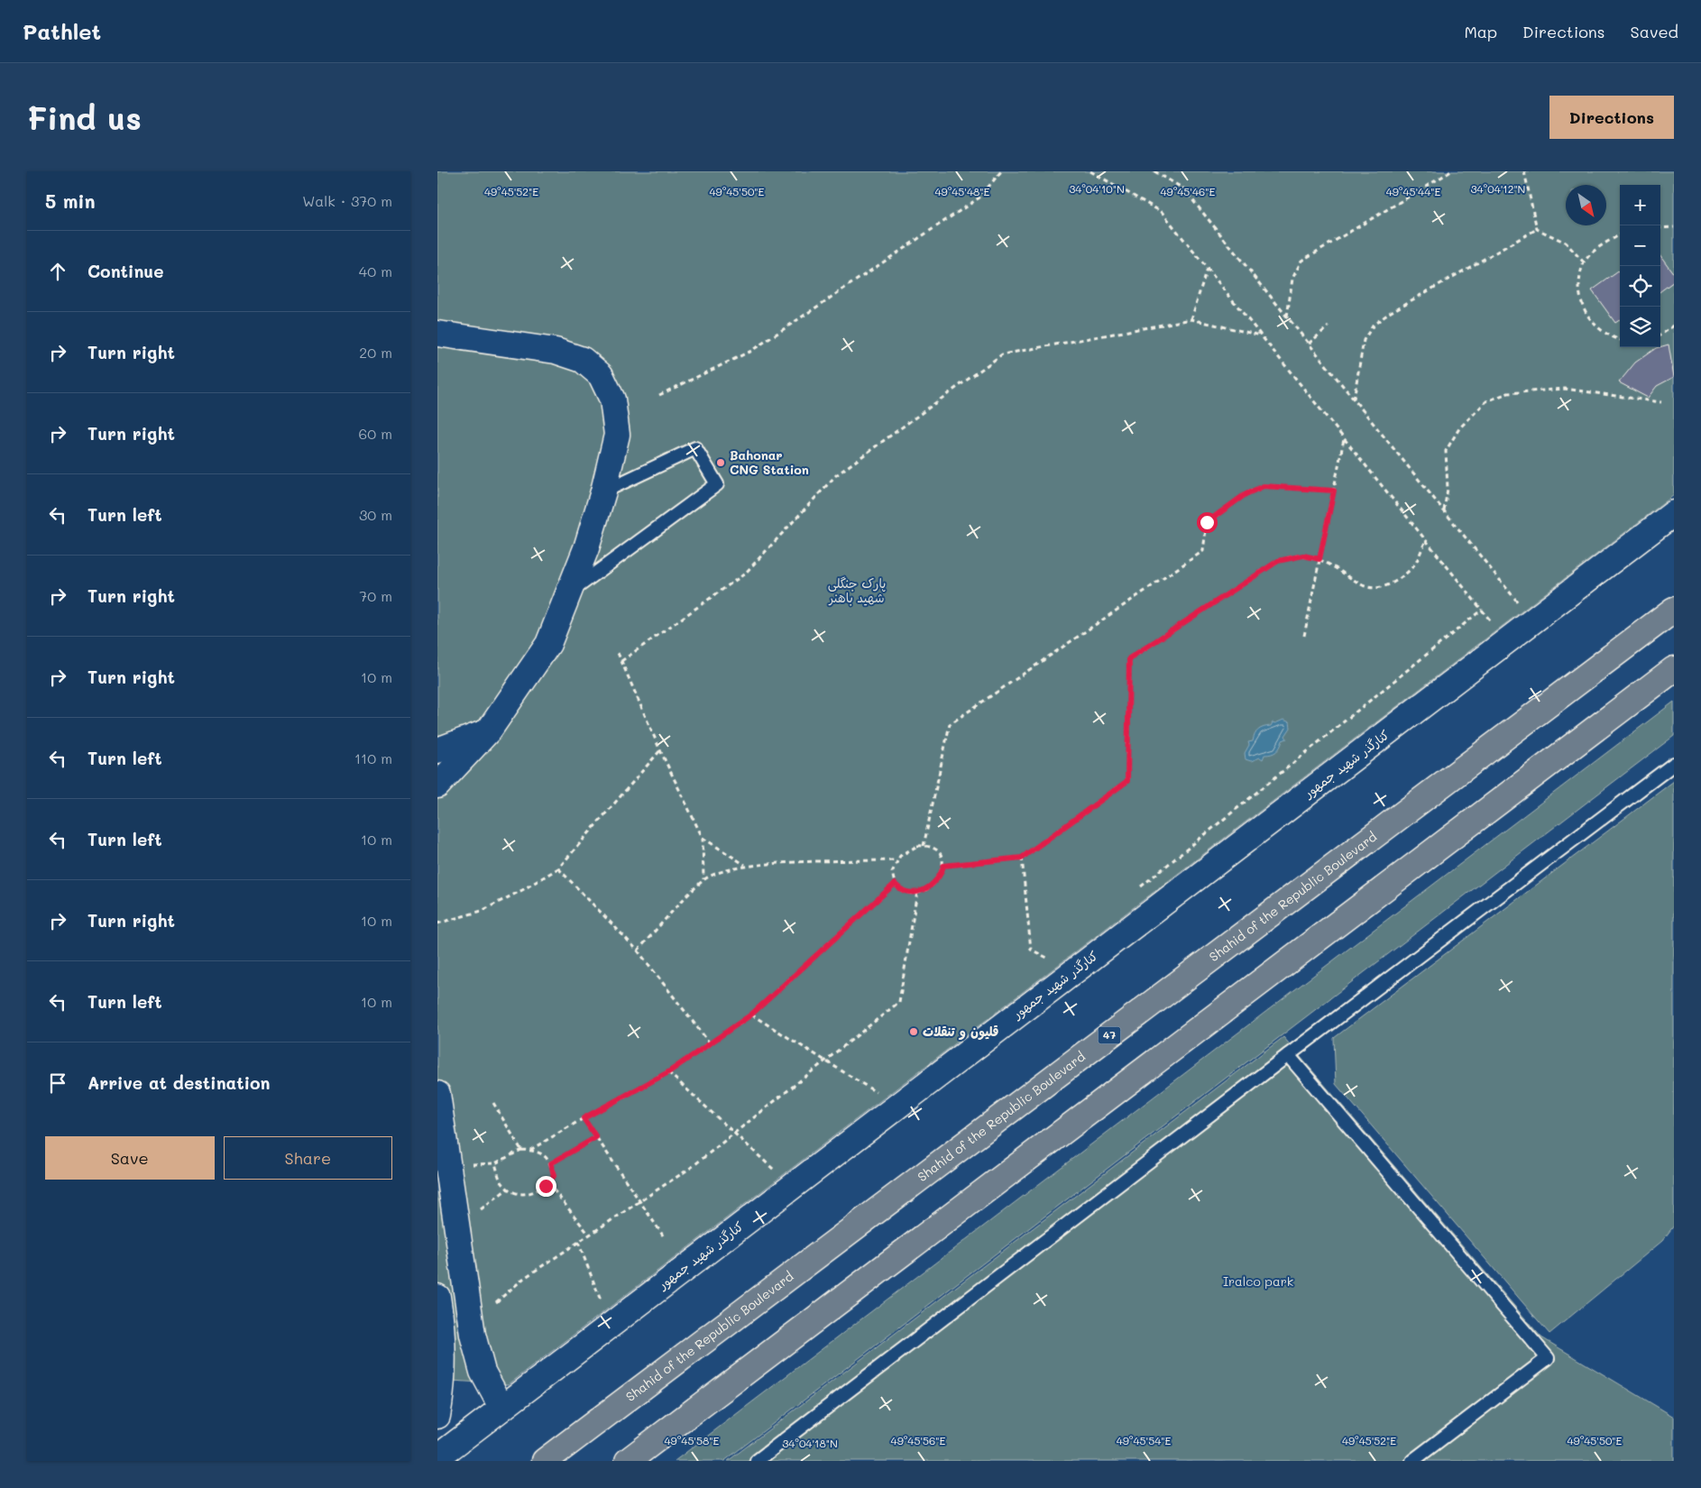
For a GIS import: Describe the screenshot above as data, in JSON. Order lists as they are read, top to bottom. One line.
{"streets":{"highway":["Shahid of the Republic Boulevard","47"],"street":["کنارگذر شهید جمهور"]},"parks":["پارک جنگلی شهید باهنر","Iralco park"],"places":["Bahonar CNG Station","قلیون و تنقلات"],"north":"bottom right","page":{"header":"Pathlet","nav":["Map","Directions","Saved"],"buttons":["Directions",["Save","Share"]],"title":"Find us","heading":["5 min","Walk · 370 m"],"map_buttons":["+","−"],"list":[["Continue","40 m"],["Turn right","20 m"],["Turn right","60 m"],["Turn left","30 m"],["Turn right","70 m"],["Turn right","10 m"],["Turn left","110 m"],["Turn left","10 m"],["Turn right","10 m"],["Turn left","10 m"],"Arrive at destination"]},"coordinates":["34°04'10\"N","34°04'12\"N","49°45'52\"E","49°45'48\"E","49°45'46\"E","49°45'44\"E","49°45'50\"E","49°45'58\"E","49°45'56\"E","49°45'54\"E","34°04'18\"N"]}
